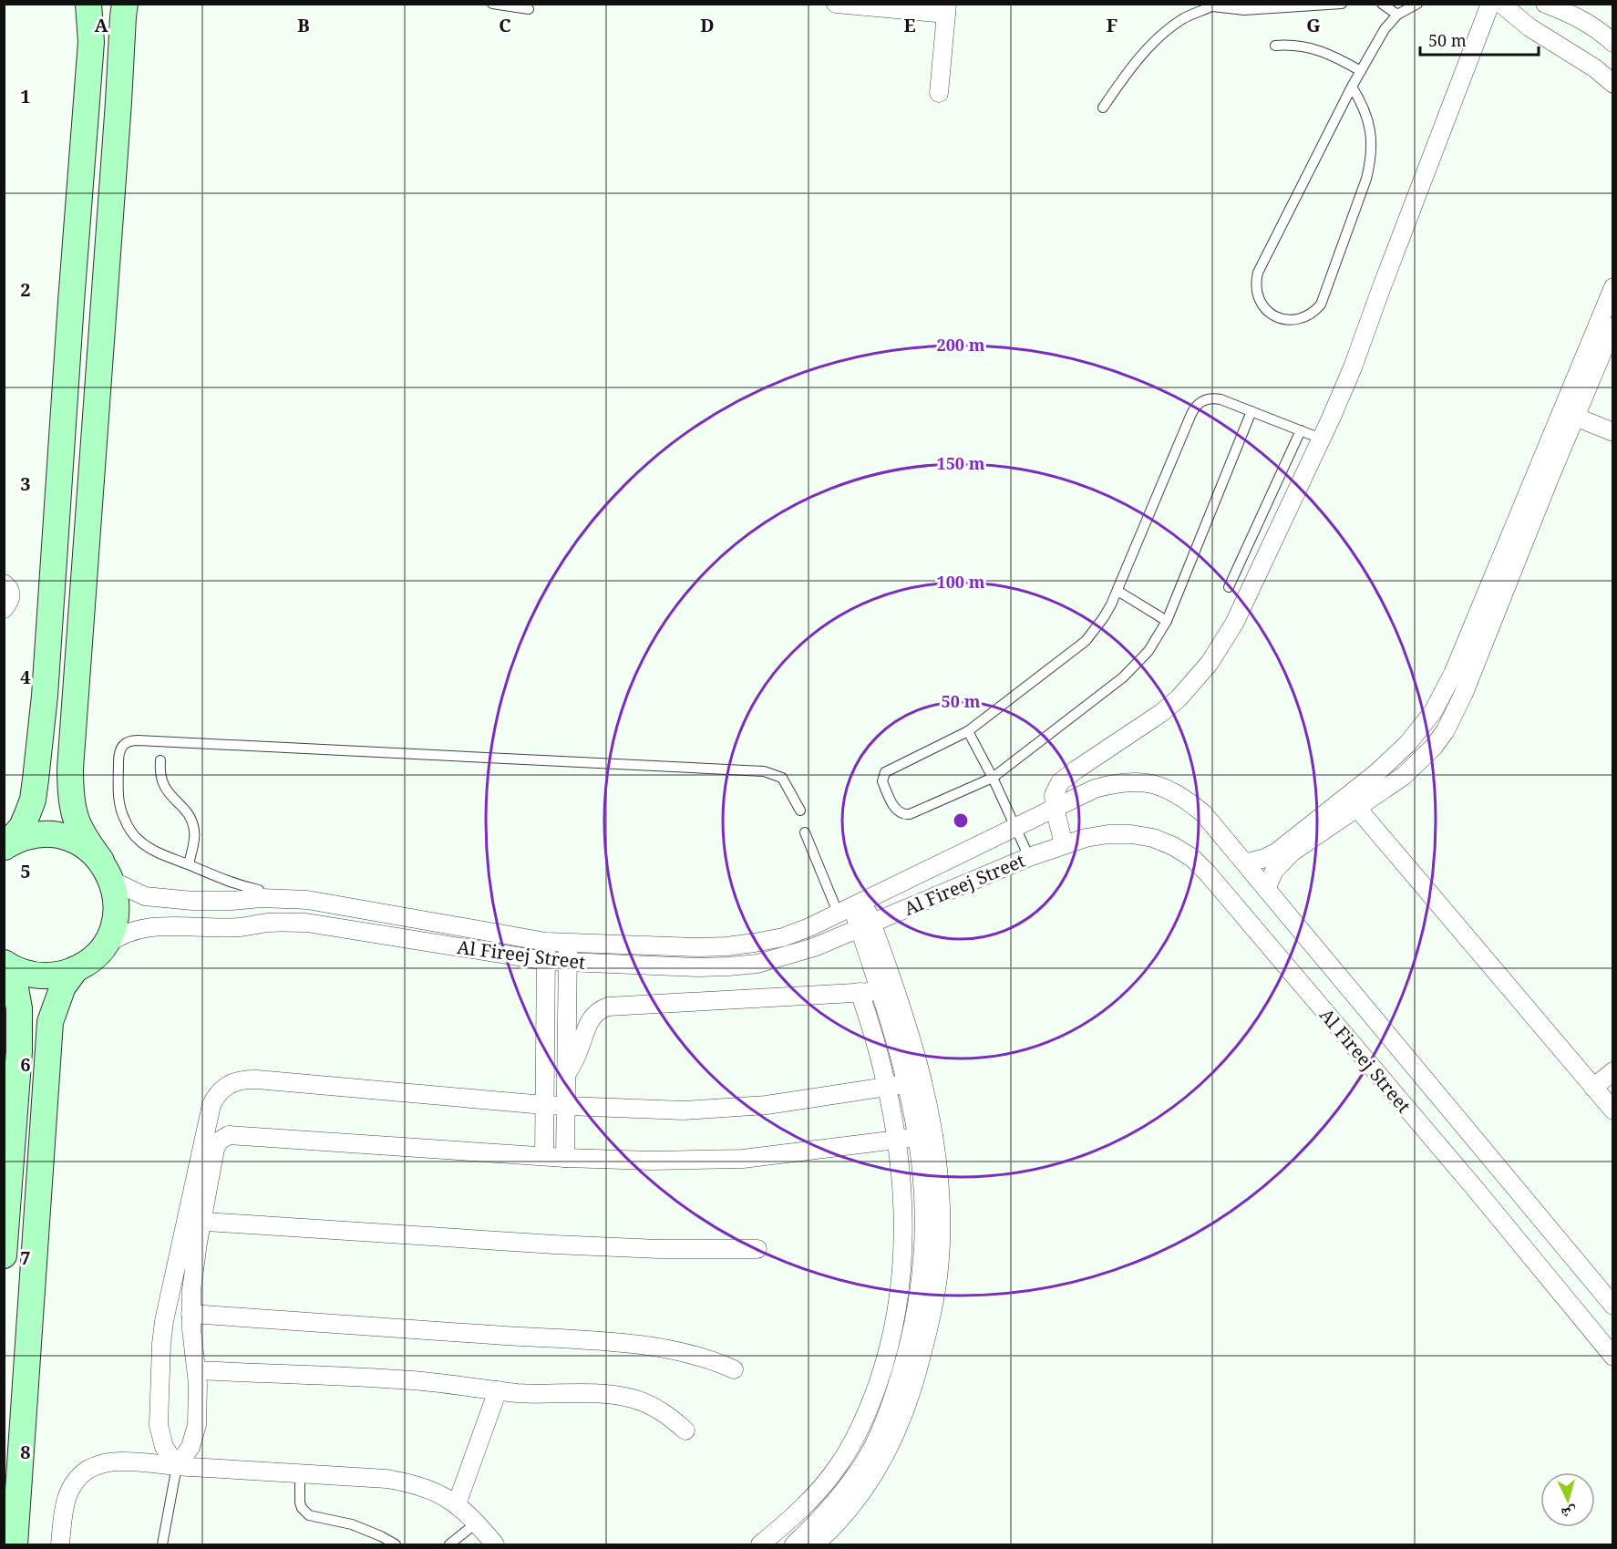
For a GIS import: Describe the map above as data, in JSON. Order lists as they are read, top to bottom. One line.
{"streets":{"street":["Al Fireej Street"]},"scale_bar":"50 m","north":"bottom","grid":{"columns":["A","B","C","D","E","F","G"],"rows":["1","2","3","4","5","6","7","8"]},"rings":["200 m","150 m","100 m","50 m"]}
